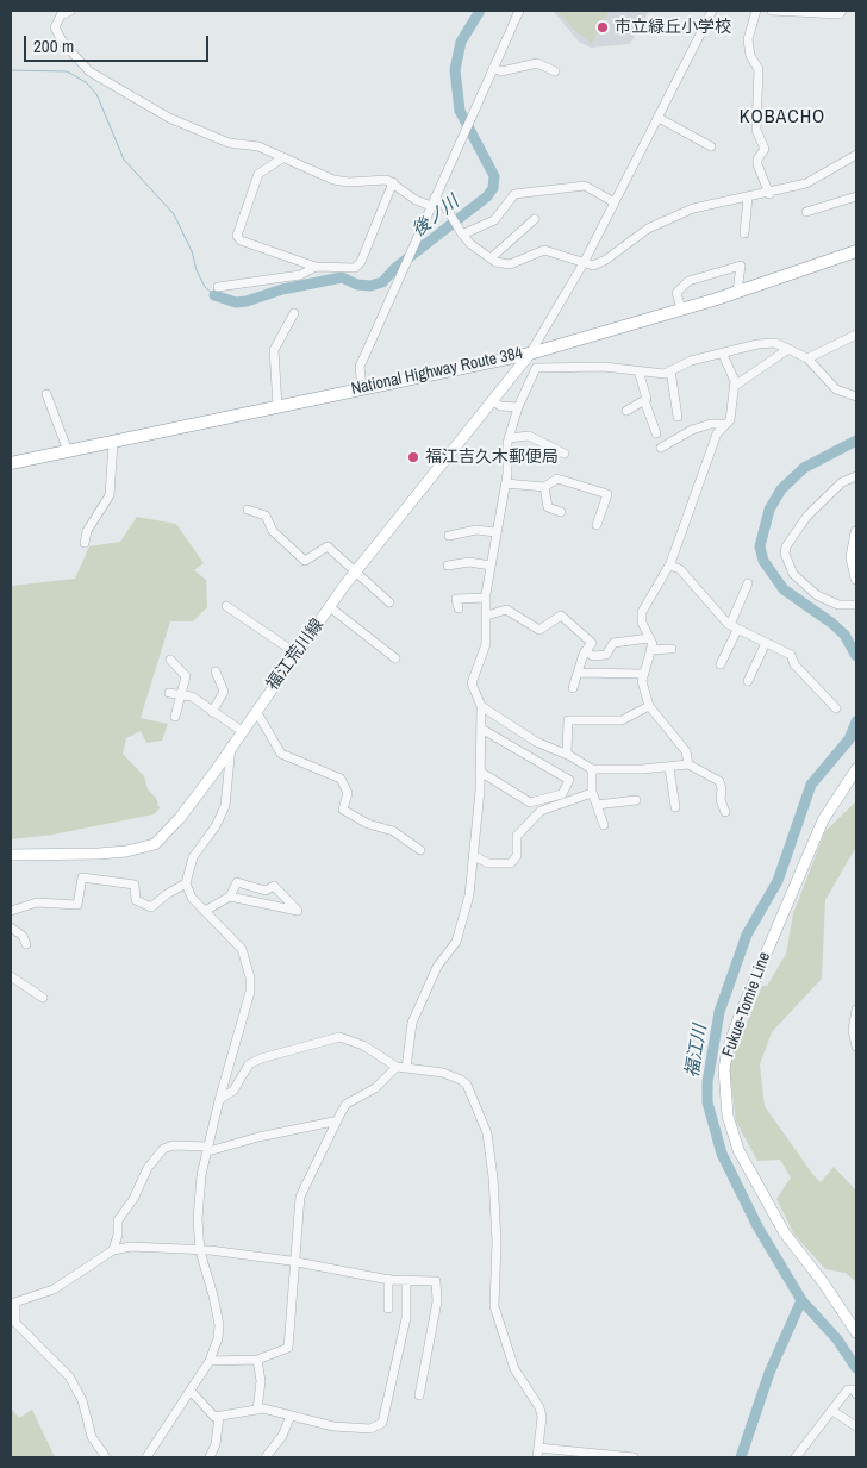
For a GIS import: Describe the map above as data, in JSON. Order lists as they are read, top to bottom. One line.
{"streets":{"highway":["National Highway Route 384"],"main road":["福江荒川線","Fukue-Tomie Line"]},"crossings":[["National Highway Route 384","福江荒川線"]],"districts":["KOBACHO"],"water":["後ノ川","福江川"],"places":["市立緑丘小学校","福江吉久木郵便局"],"scale_bar":"200 m"}
